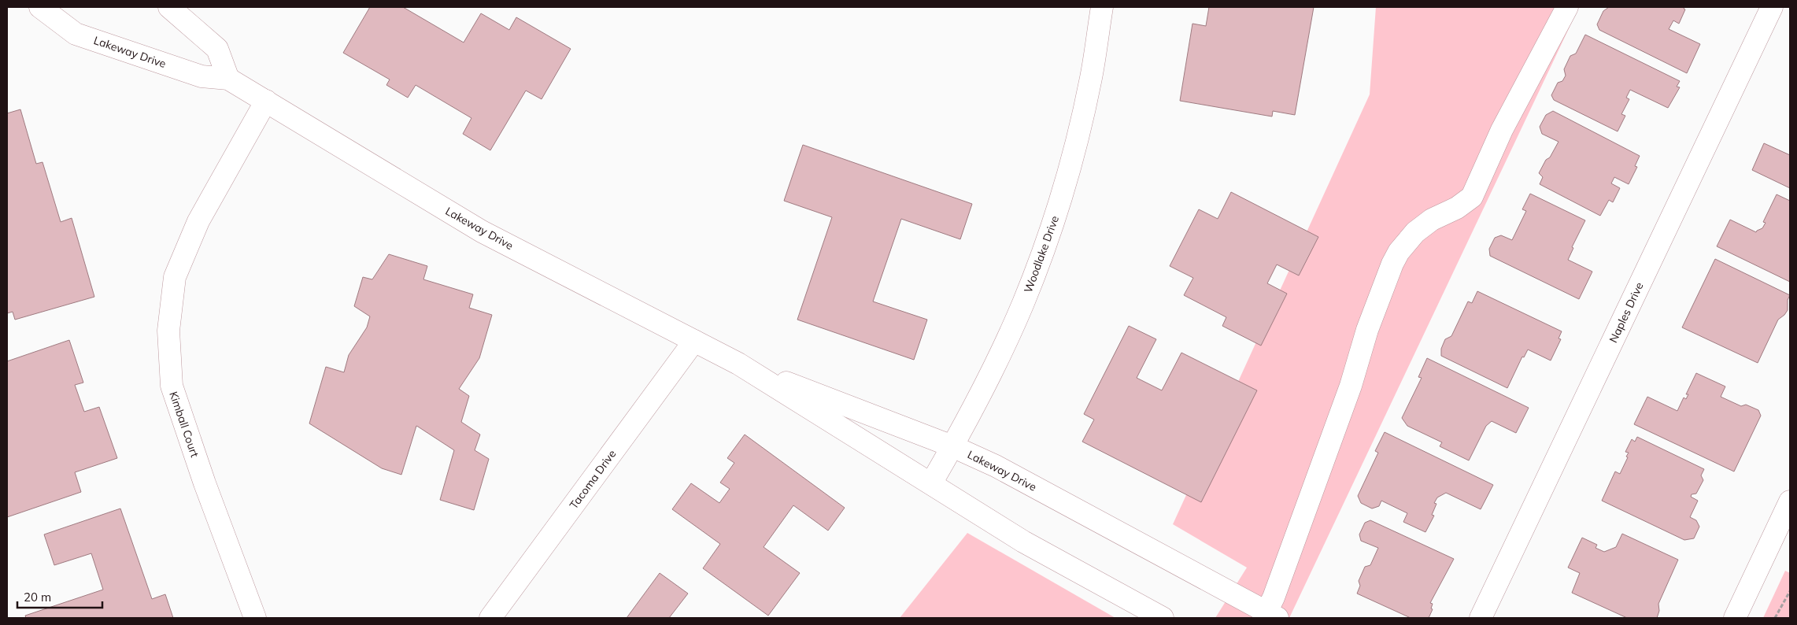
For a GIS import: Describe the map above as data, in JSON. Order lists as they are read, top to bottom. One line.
{"streets":{"street":["Lakeway Drive","Woodlake Drive","Naples Drive","Kimball Court","Tacoma Drive"]},"crossings":[["Lakeway Drive","Woodlake Drive"],["Lakeway Drive","Kimball Court"],["Lakeway Drive","Tacoma Drive"]],"scale_bar":"20 m"}
